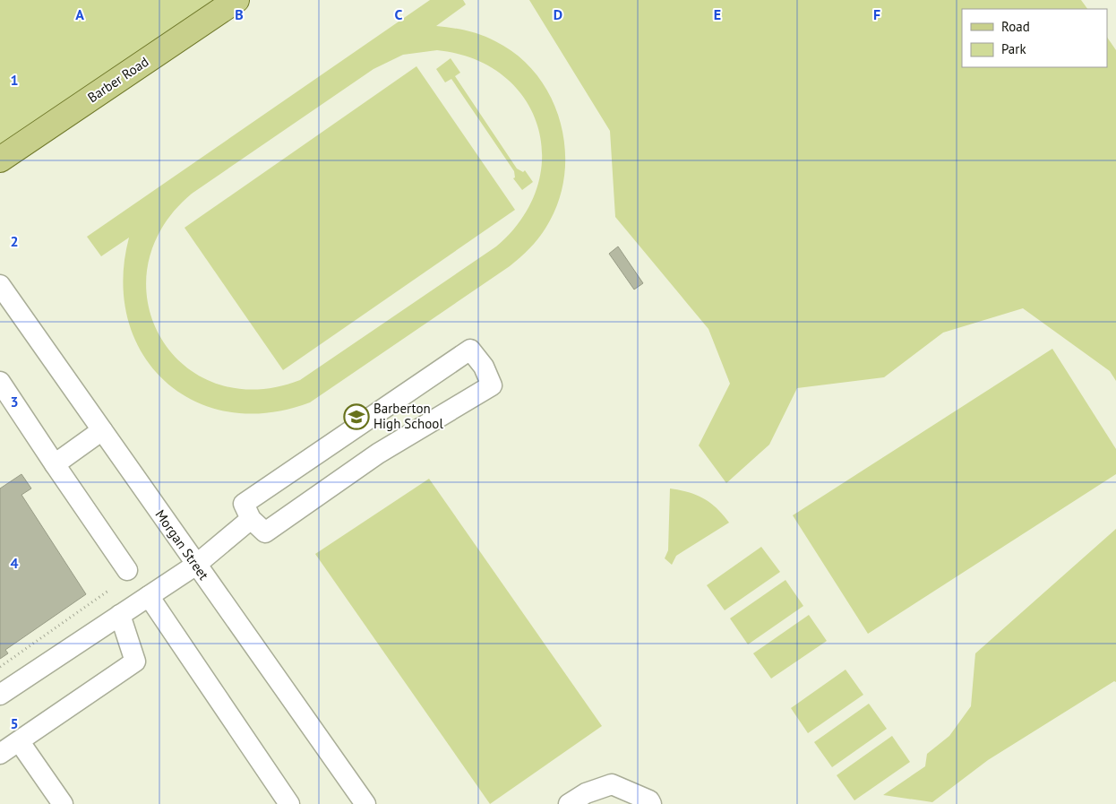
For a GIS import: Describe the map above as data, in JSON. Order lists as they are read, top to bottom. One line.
{"streets":{"main road":["Barber Road"],"street":["Morgan Street"]},"places":{"school or university":["Barberton High School"]},"legend":["Road","Park"],"grid":{"columns":["A","B","C","D","E","F"],"rows":["1","2","3","4","5"]}}
